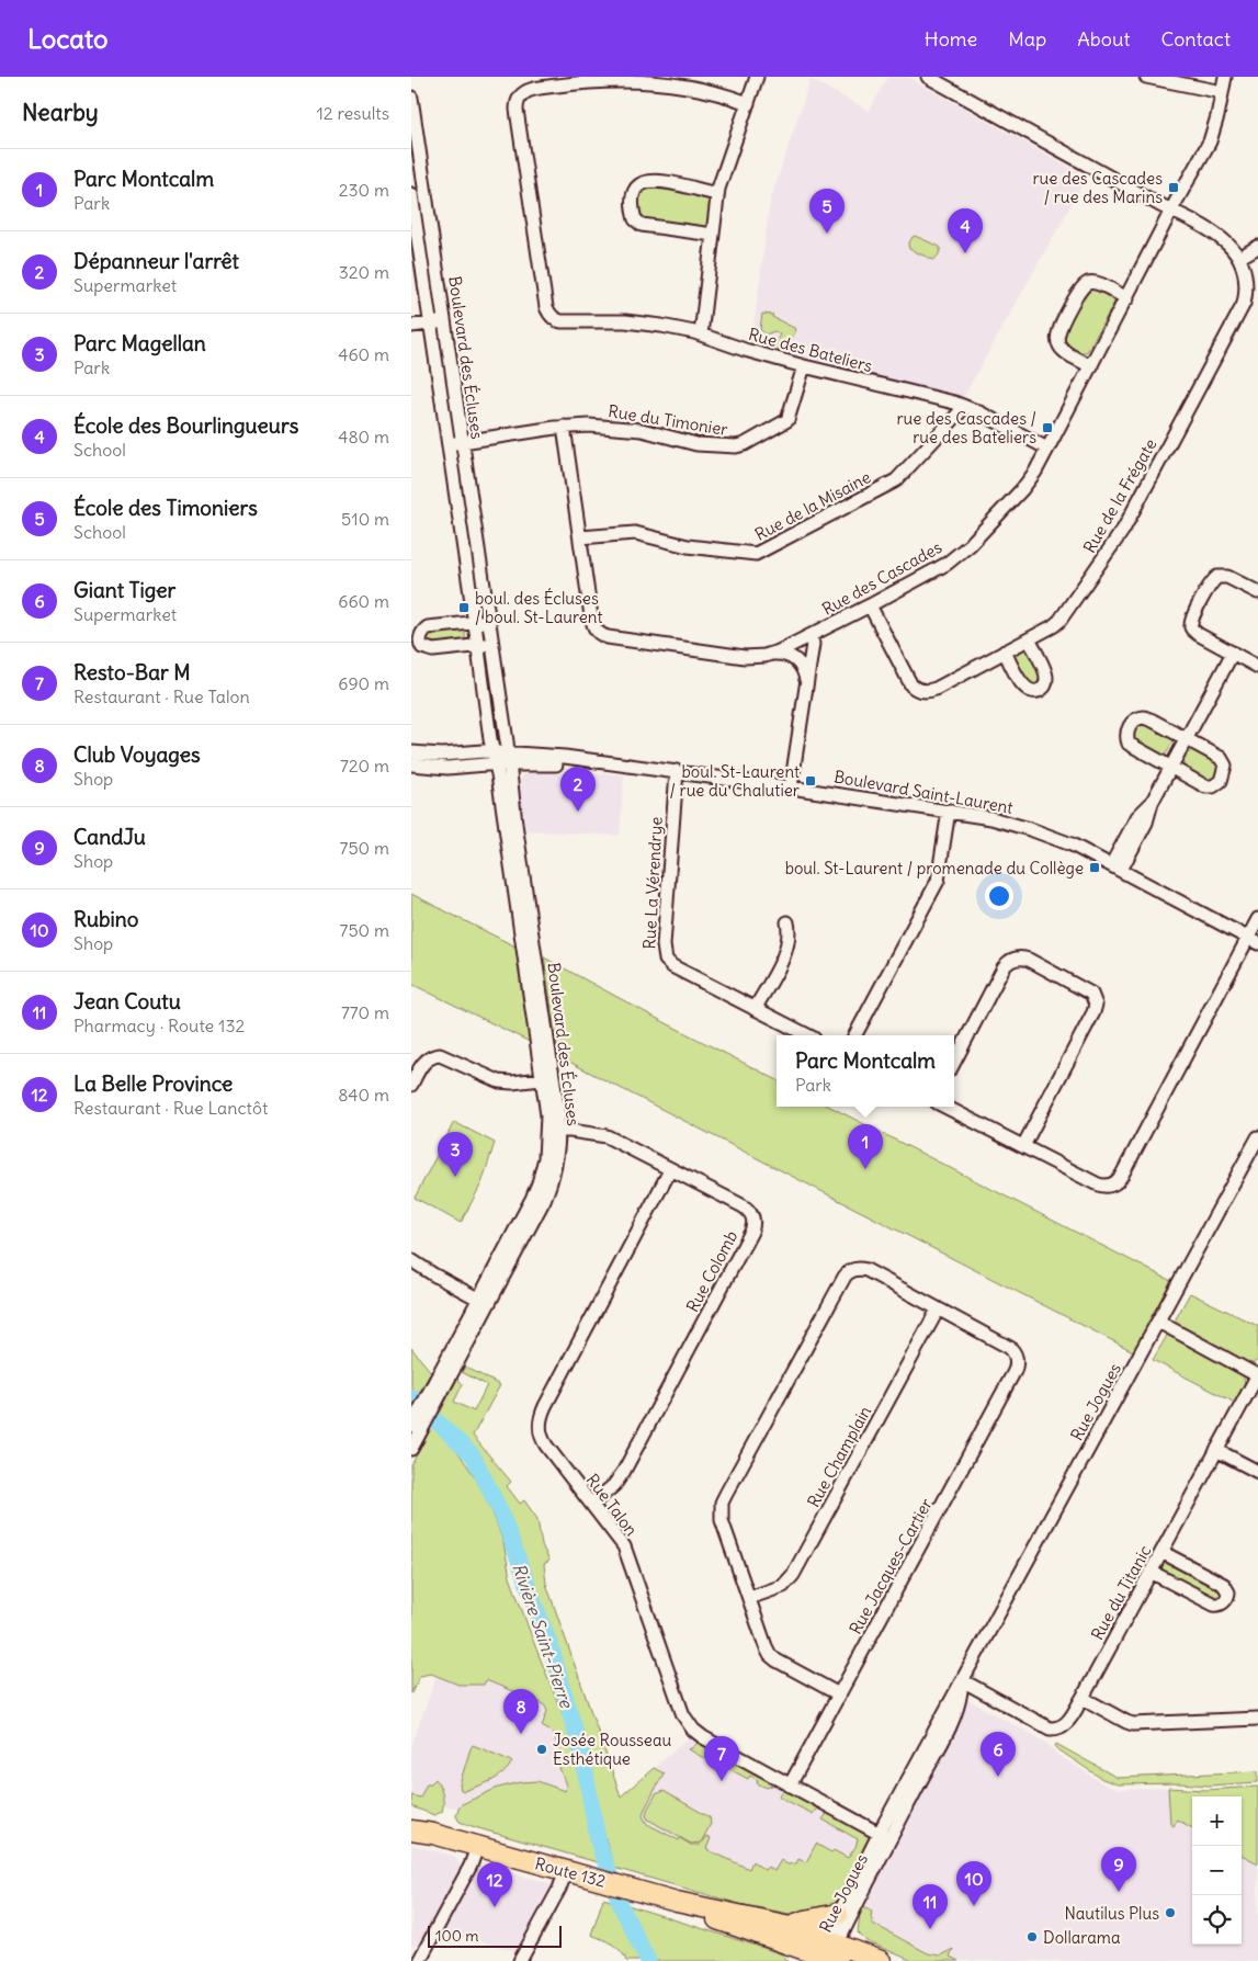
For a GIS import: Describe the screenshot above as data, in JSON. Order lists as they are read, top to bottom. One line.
{"streets":{"highway":["Route 132"],"street":["Rue des Bateliers","Boulevard des Écluses","Rue du Timonier","Rue de la Frégate","Rue de la Misaine","Rue des Cascades","Boulevard Saint-Laurent","Rue La Vérendrye","Rue Colomb","Rue Jogues","Rue Champlain","Rue Talon","Rue Jacques-Cartier","Rue du Titanic"]},"crossings":[["Rue des Bateliers","Rue du Timonier"],["Rue des Bateliers","Rue de la Misaine"],["Rue des Bateliers","Rue des Cascades"],["Boulevard des Écluses","Rue du Timonier"],["Boulevard des Écluses","Boulevard Saint-Laurent"],["Boulevard des Écluses","Rue Colomb"],["Rue de la Frégate","Rue des Cascades"],["Rue de la Misaine","Rue des Cascades"],["Boulevard Saint-Laurent","Rue La Vérendrye"],["Rue Colomb","Rue Talon"],["Rue Jogues","Rue Talon"],["Rue Jogues","Rue du Titanic"],["Rue Jogues","Route 132"],["Rue Champlain","Rue Jacques-Cartier"],["Rue Talon","Rue Jacques-Cartier"]],"water":["Rivière Saint-Pierre"],"places":{"transit":["rue des Cascades / rue des Marins","rue des Cascades / rue des Bateliers","boul. des Écluses / boul. St-Laurent","boul. St-Laurent / rue du Chalutier","boul. St-Laurent / promenade du Collège"],"other":["Josée Rousseau Esthétique","Nautilus Plus","Dollarama"]},"scale_bar":"100 m","page":{"header":"Locato","nav":["Home","Map","About","Contact"],"heading":["Nearby","12 results"],"list":[{"mark":"1","name":"Parc Montcalm","note":"Park","value":"230 m"},{"mark":"2","name":"Dépanneur l'arrêt","note":"Supermarket","value":"320 m"},{"mark":"3","name":"Parc Magellan","note":"Park","value":"460 m"},{"mark":"4","name":"École des Bourlingueurs","note":"School","value":"480 m"},{"mark":"5","name":"École des Timoniers","note":"School","value":"510 m"},{"mark":"6","name":"Giant Tiger","note":"Supermarket","value":"660 m"},{"mark":"7","name":"Resto-Bar M","note":"Restaurant · Rue Talon","value":"690 m"},{"mark":"8","name":"Club Voyages","note":"Shop","value":"720 m"},{"mark":"9","name":"CandJu","note":"Shop","value":"750 m"},{"mark":"10","name":"Rubino","note":"Shop","value":"750 m"},{"mark":"11","name":"Jean Coutu","note":"Pharmacy · Route 132","value":"770 m"},{"mark":"12","name":"La Belle Province","note":"Restaurant · Rue Lanctôt","value":"840 m"}],"pins":["5","4","2","1","3","8","6","7","9","10","12","11"],"popup":["Parc Montcalm","Park"],"map_buttons":["+","−"],"scale":"100 m"}}
